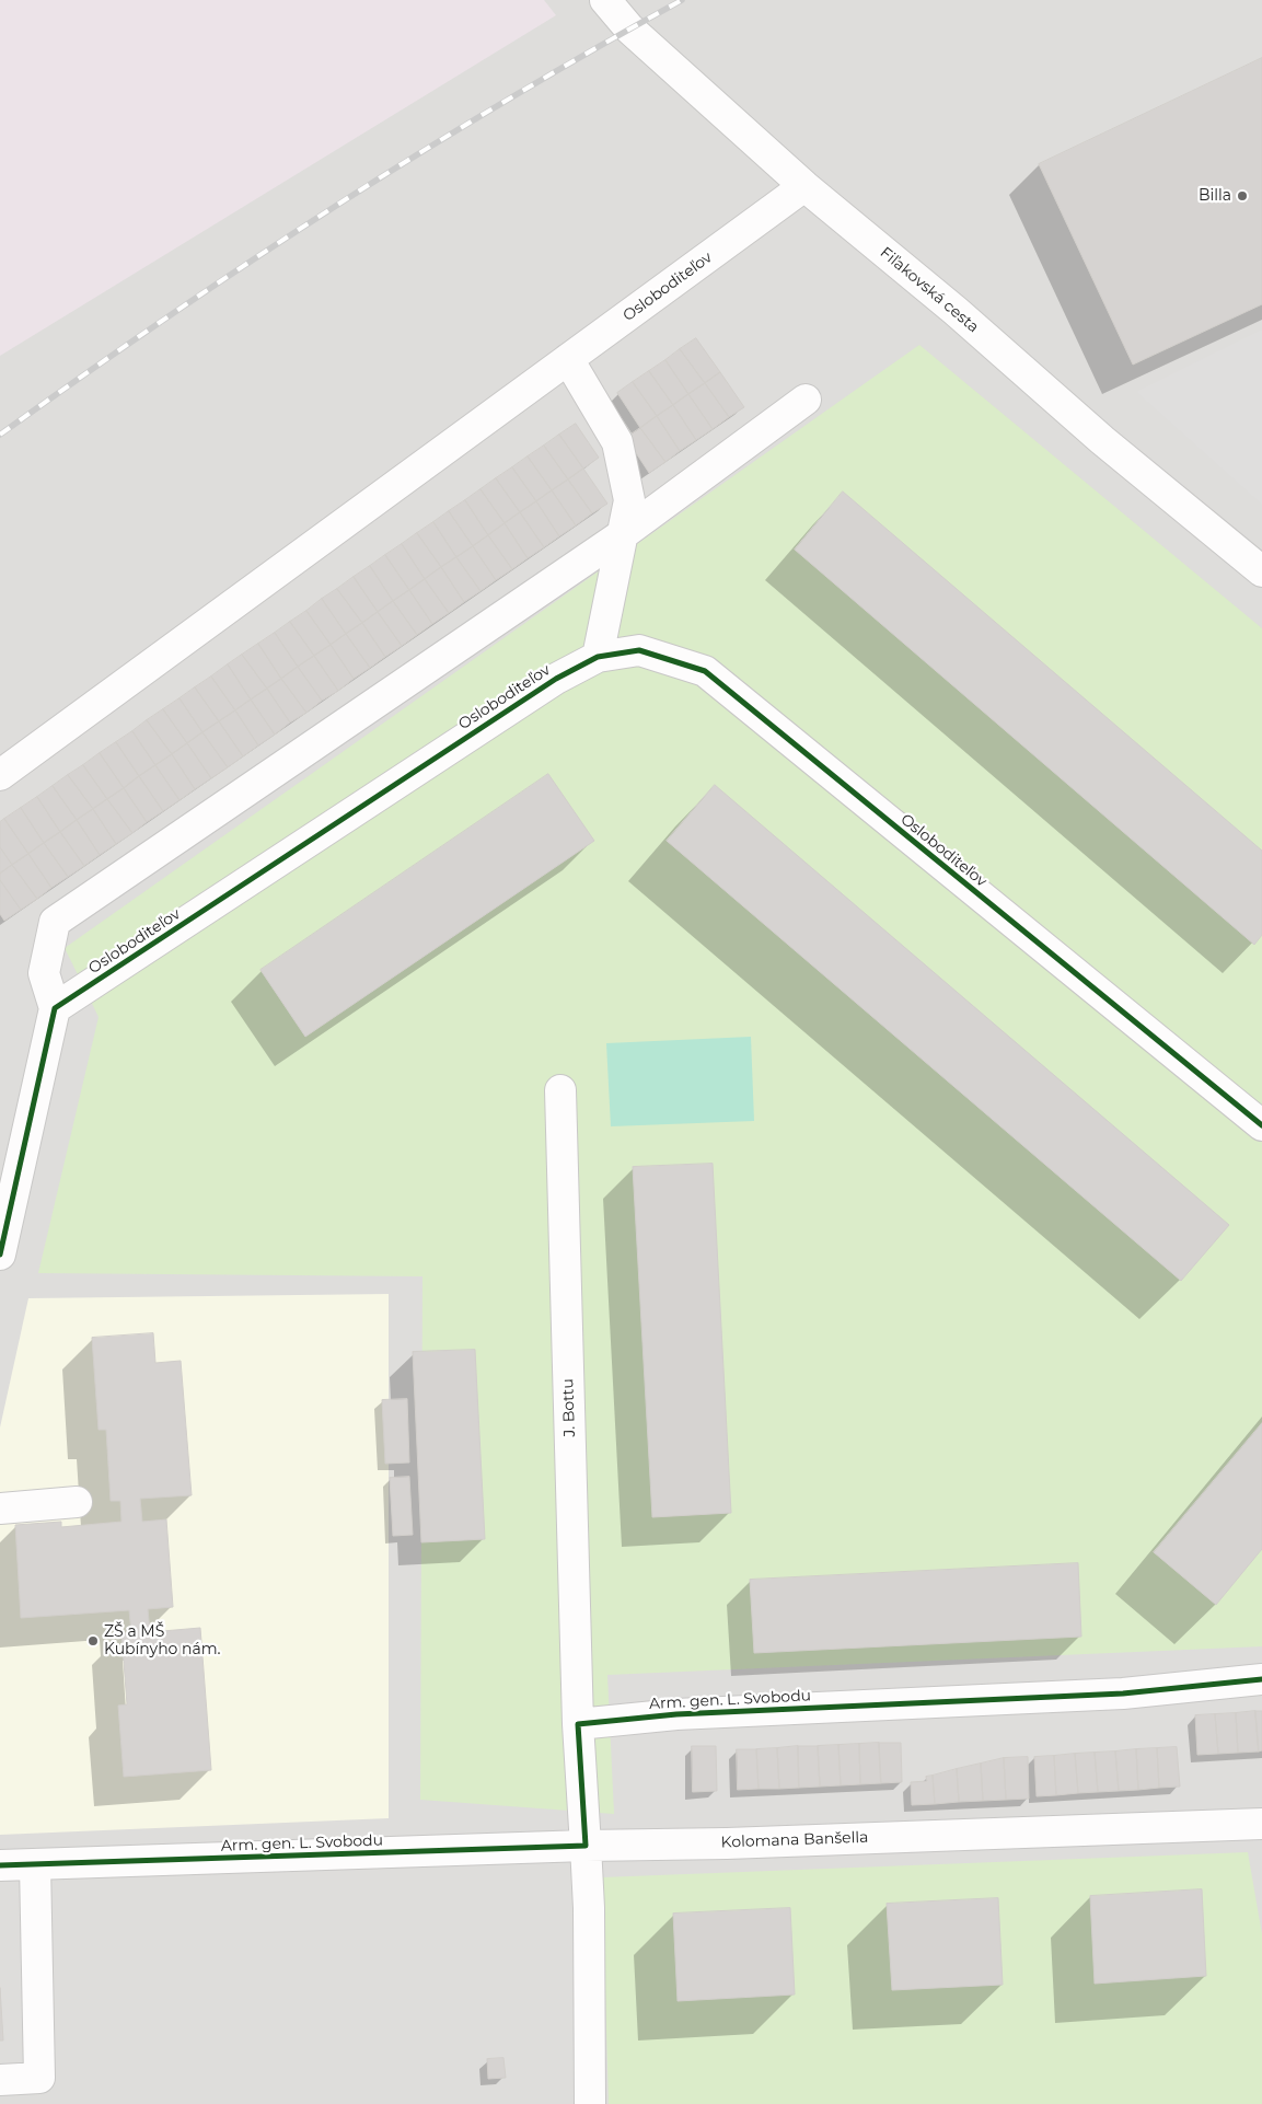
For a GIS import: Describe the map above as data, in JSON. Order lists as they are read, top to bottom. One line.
{"streets":{"street":["Osloboditeľov","Fiľakovská cesta","J. Bottu","Arm. gen. L. Svobodu","Kolomana Banšella"]},"crossings":[["Osloboditeľov","Fiľakovská cesta"],["J. Bottu","Arm. gen. L. Svobodu"],["Arm. gen. L. Svobodu","Kolomana Banšella"]],"places":["Billa","ZŠ a MŠ Kubínyho nám."]}
